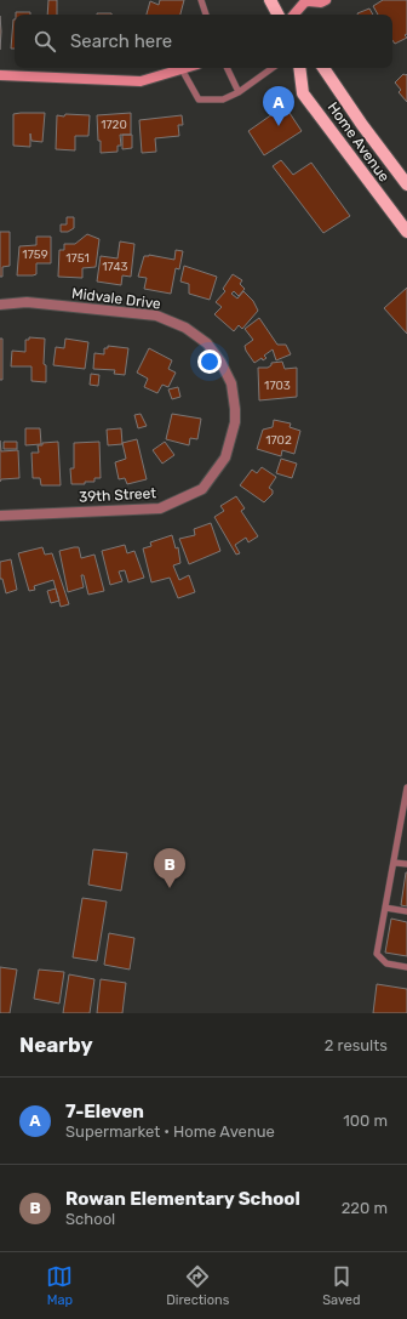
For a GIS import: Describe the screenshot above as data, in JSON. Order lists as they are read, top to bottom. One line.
{"streets":{"main road":["Home Avenue"],"street":["Midvale Drive","39th Street"]},"crossings":[["Midvale Drive","39th Street"]],"house_numbers":["1720","1759","1751","1743","1703","1702"],"page":{"search":"Search here","pins":["A","B"],"heading":["Nearby","2 results"],"list":[{"mark":"A","name":"7-Eleven","note":"Supermarket · Home Avenue","value":"100 m"},{"mark":"B","name":"Rowan Elementary School","note":"School","value":"220 m"}],"nav":["Map","Directions","Saved"]}}
